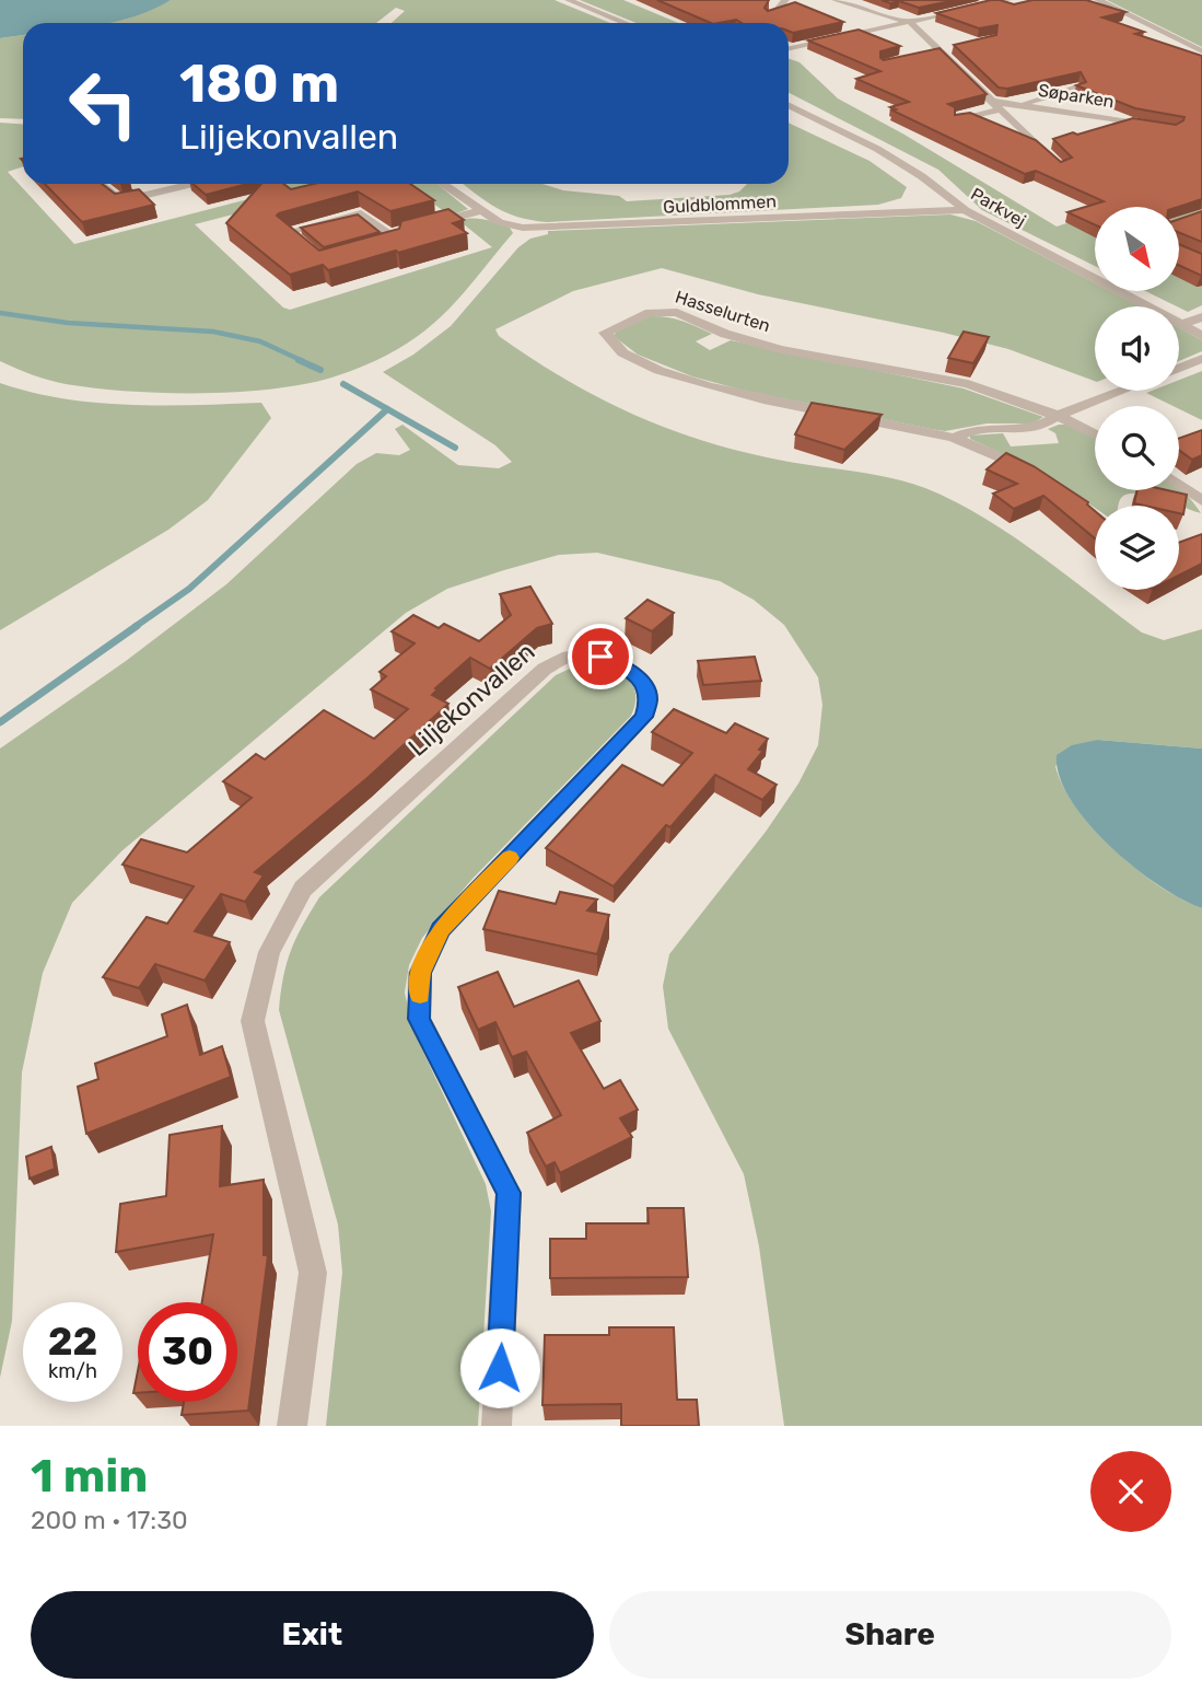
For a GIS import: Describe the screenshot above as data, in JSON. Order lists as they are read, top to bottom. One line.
{"streets":{"street":["Søparken","Guldblommen","Parkvej","Hasselurten","Liljekonvallen"]},"crossings":[["Guldblommen","Parkvej"]],"north":"bottom right","page":{"turn":["180 m","Liljekonvallen"],"speed":"22 km/h","limit":"30","heading":["1 min","200 m · 17:30"],"buttons":["Exit","Share"]}}
